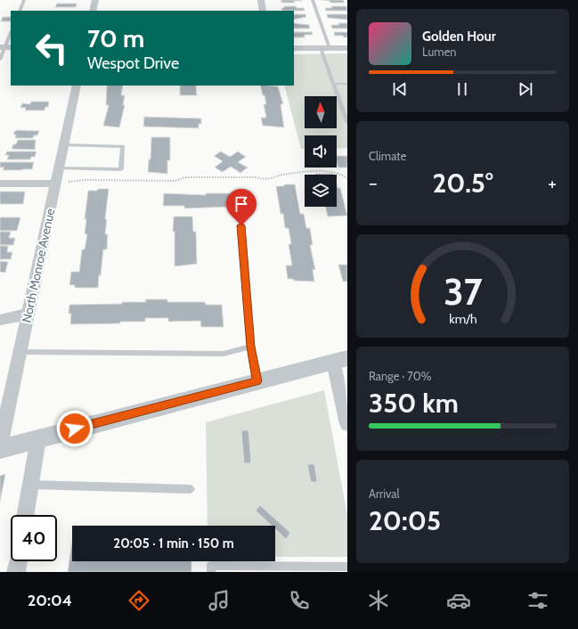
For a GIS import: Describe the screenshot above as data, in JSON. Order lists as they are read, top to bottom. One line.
{"streets":{"street":["North Monroe Avenue"]},"north":"top","page":{"turn":["70 m","Wespot Drive"],"song":["Golden Hour","Lumen"],"tile":["Climate",["Range · 70%","350 km"],["Arrival","20:05"]],"heat":["−","20.5°","+"],"limit":"40","trip":"20:05 · 1 min · 150 m","tabs":"20:04","gauge":["37","km/h"]}}
